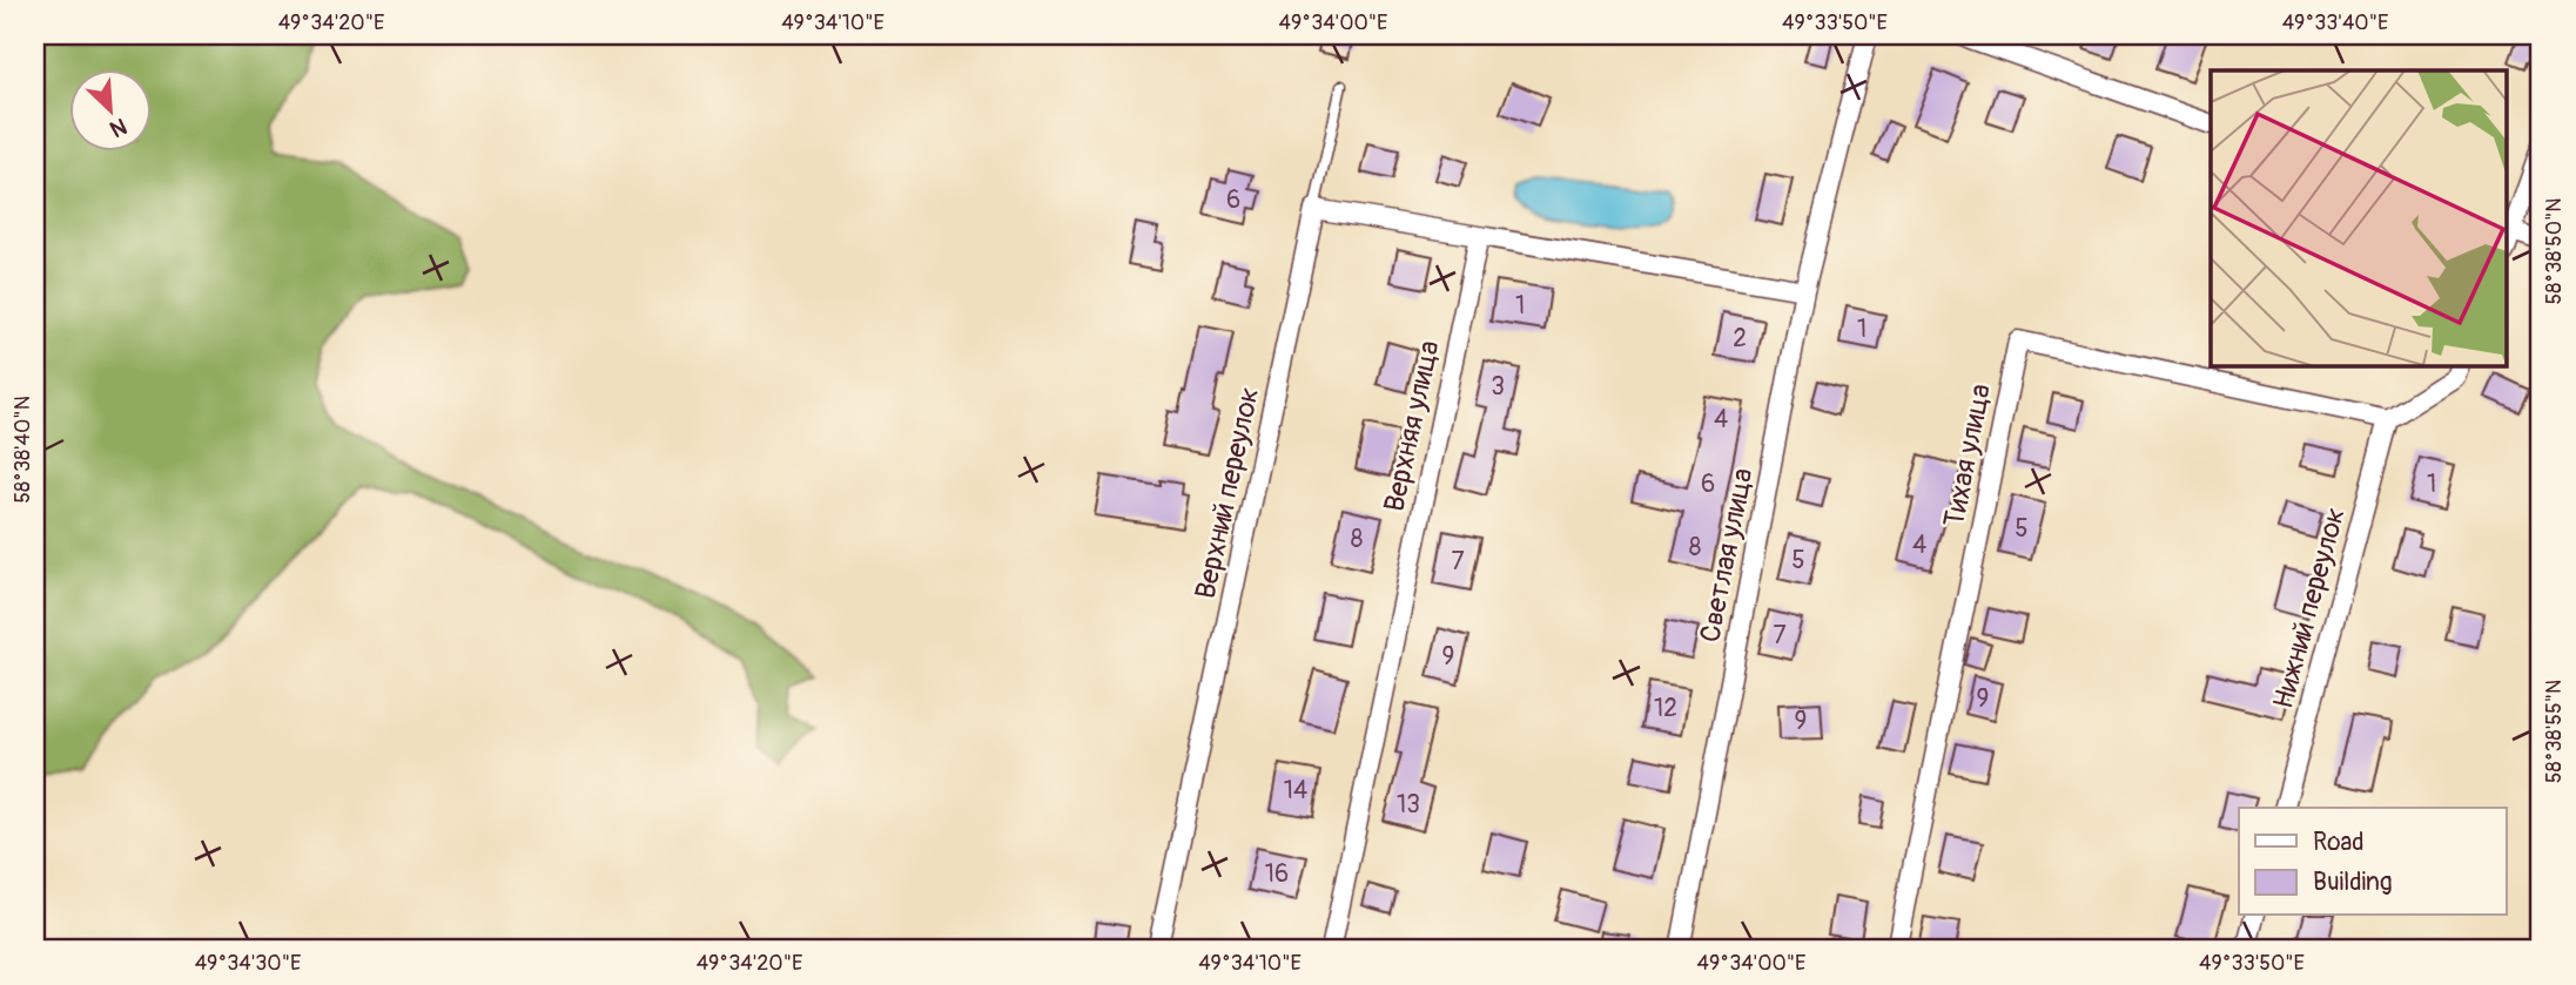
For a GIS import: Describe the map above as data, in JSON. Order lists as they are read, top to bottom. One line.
{"streets":{"street":["Верхняя улица","Тихая улица","Верхний переулок","Светлая улица","Нижний переулок"]},"crossings":[["Тихая улица","Нижний переулок"]],"house_numbers":["6","1","1","2","3","4","6","1","5","8","4","8","5","7","7","9","9","12","9","14","13","16"],"legend":["Road","Building"],"north":"bottom right","coordinates":["49°34'20\"E","49°34'10\"E","49°34'00\"E","49°33'50\"E","49°33'40\"E","58°38'50\"N","58°38'40\"N","58°38'55\"N","49°34'30\"E"]}
